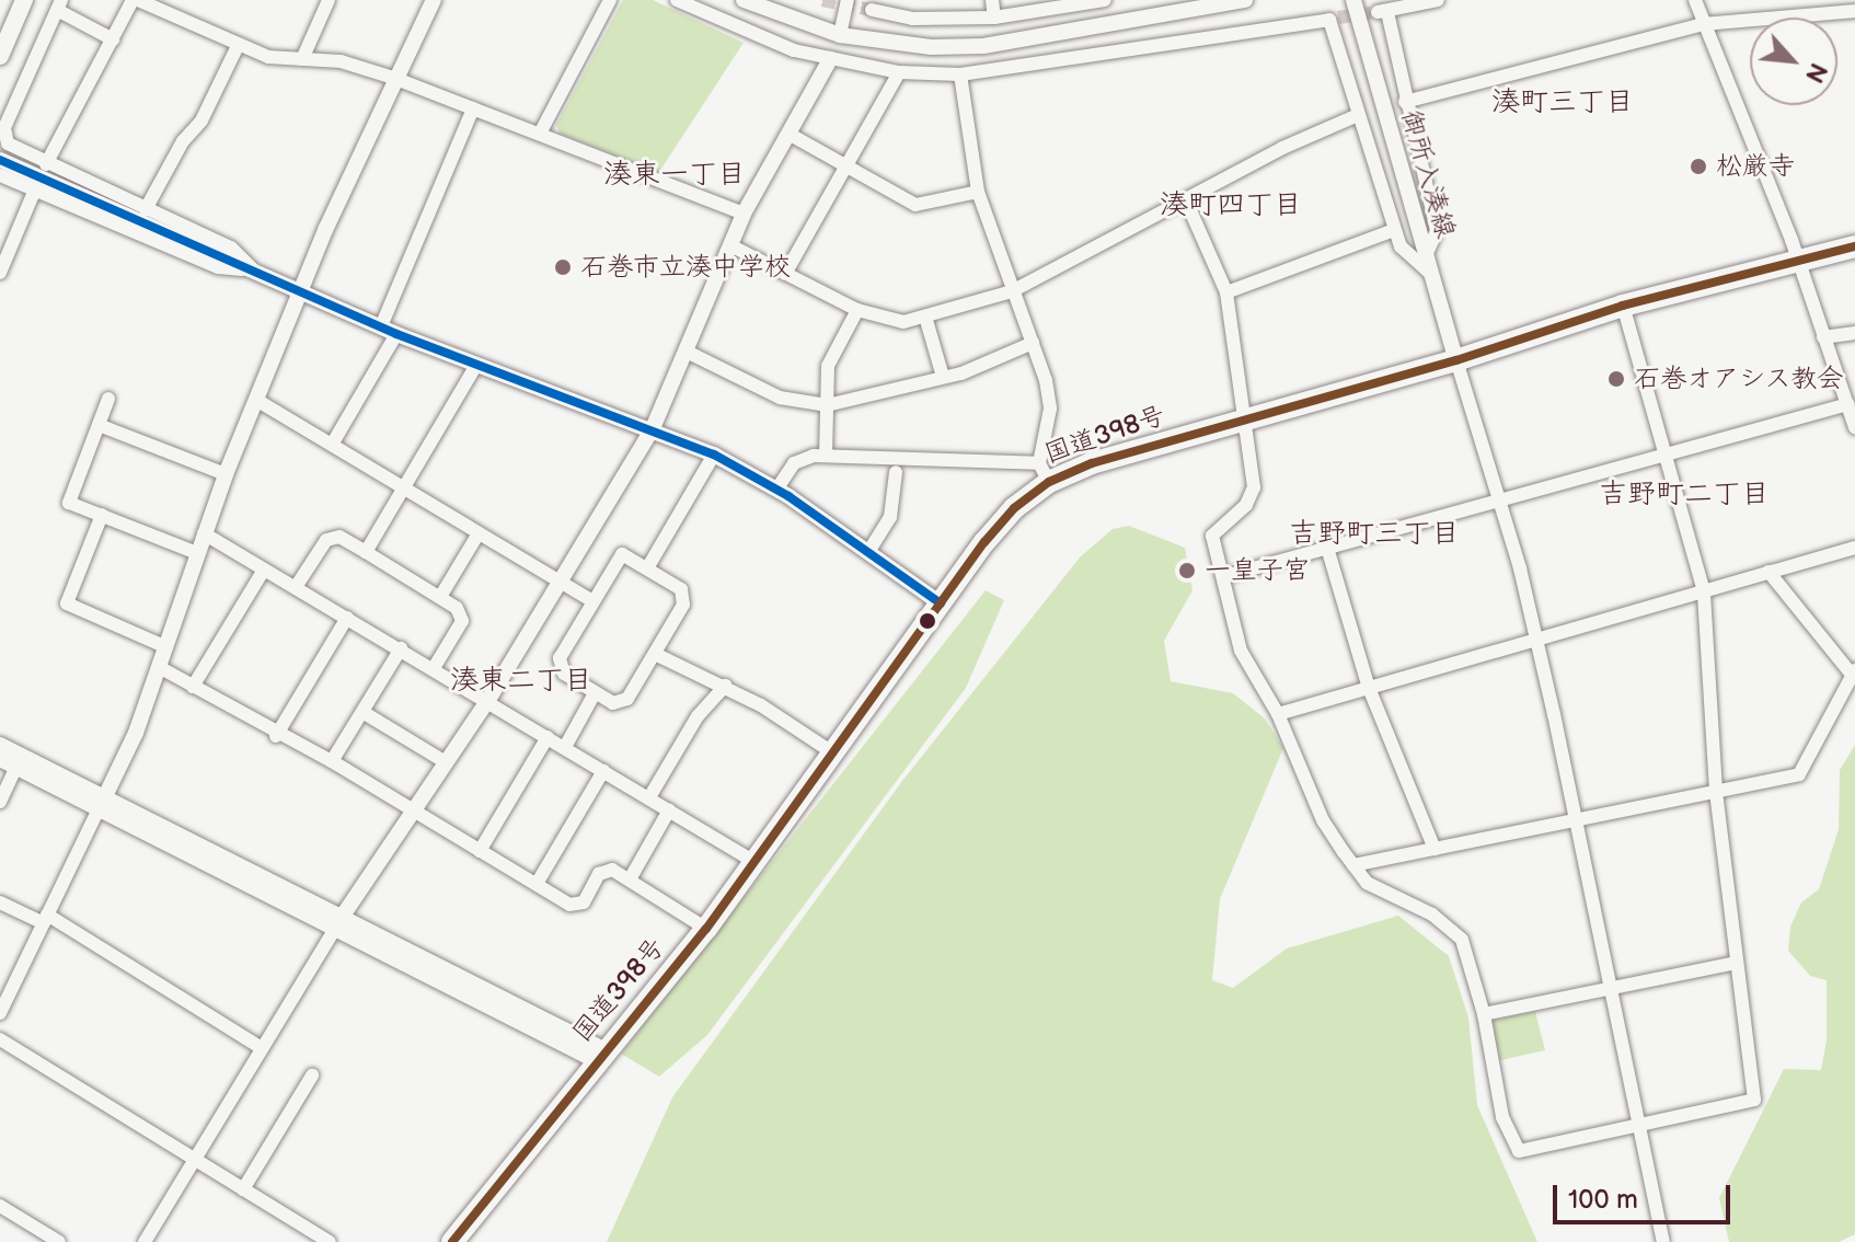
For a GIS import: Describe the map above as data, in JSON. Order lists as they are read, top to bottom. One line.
{"streets":{"highway":["国道398号"],"street":["御所入湊線"]},"crossings":[["御所入湊線","国道398号"]],"districts":["湊町三丁目","湊東一丁目","湊町四丁目","吉野町二丁目","吉野町三丁目","湊東二丁目"],"places":["松厳寺","石巻市立湊中学校","石巻オアシス教会","一皇子宮"],"scale_bar":"100 m","north":"bottom right"}
